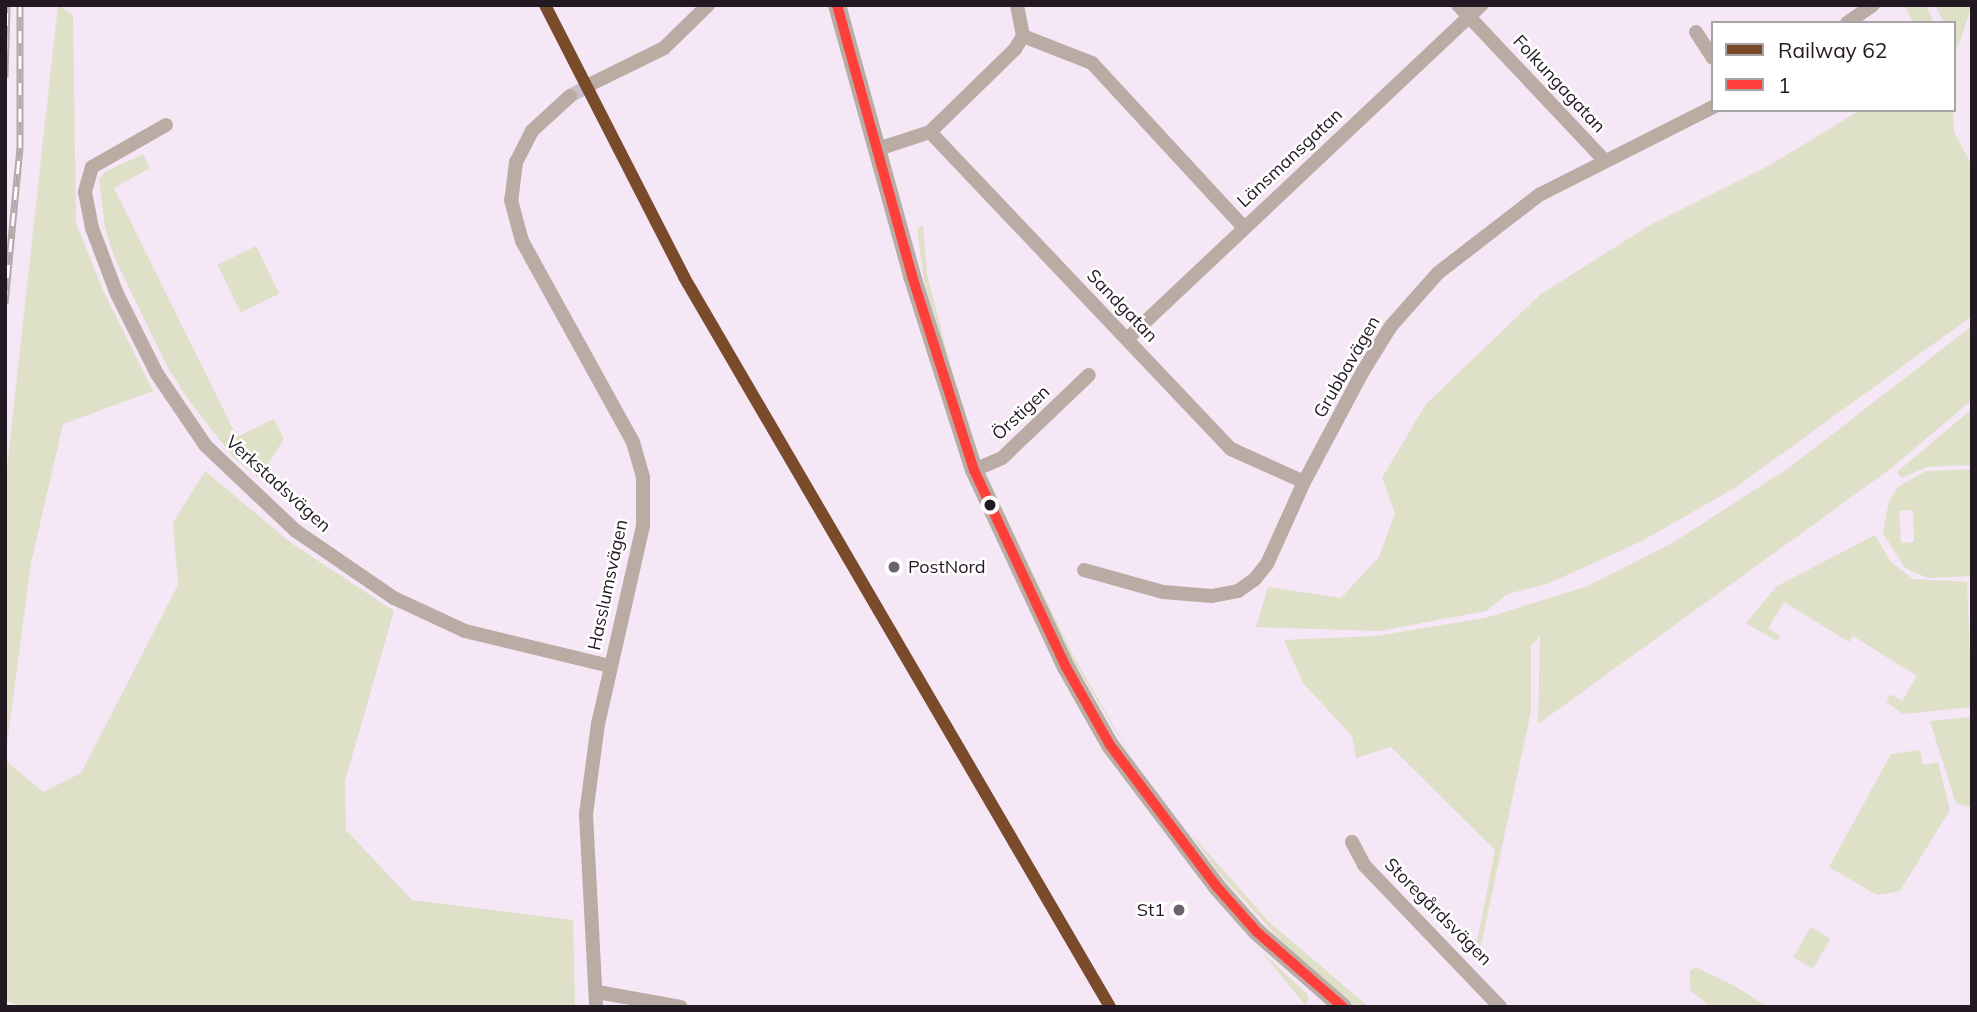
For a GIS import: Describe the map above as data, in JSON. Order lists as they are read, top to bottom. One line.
{"streets":{"street":["Folkungagatan","Länsmansgatan","Sandgatan","Grubbavägen","Örstigen","Verkstadsvägen","Hasslumsvägen","Storegårdsvägen"]},"crossings":[["Folkungagatan","Länsmansgatan"],["Folkungagatan","Grubbavägen"],["Länsmansgatan","Sandgatan"],["Sandgatan","Grubbavägen"],["Verkstadsvägen","Hasslumsvägen"]],"places":["PostNord","St1"],"lines":["rail line 62","transit line 1"],"legend":["Railway 62","1"]}
